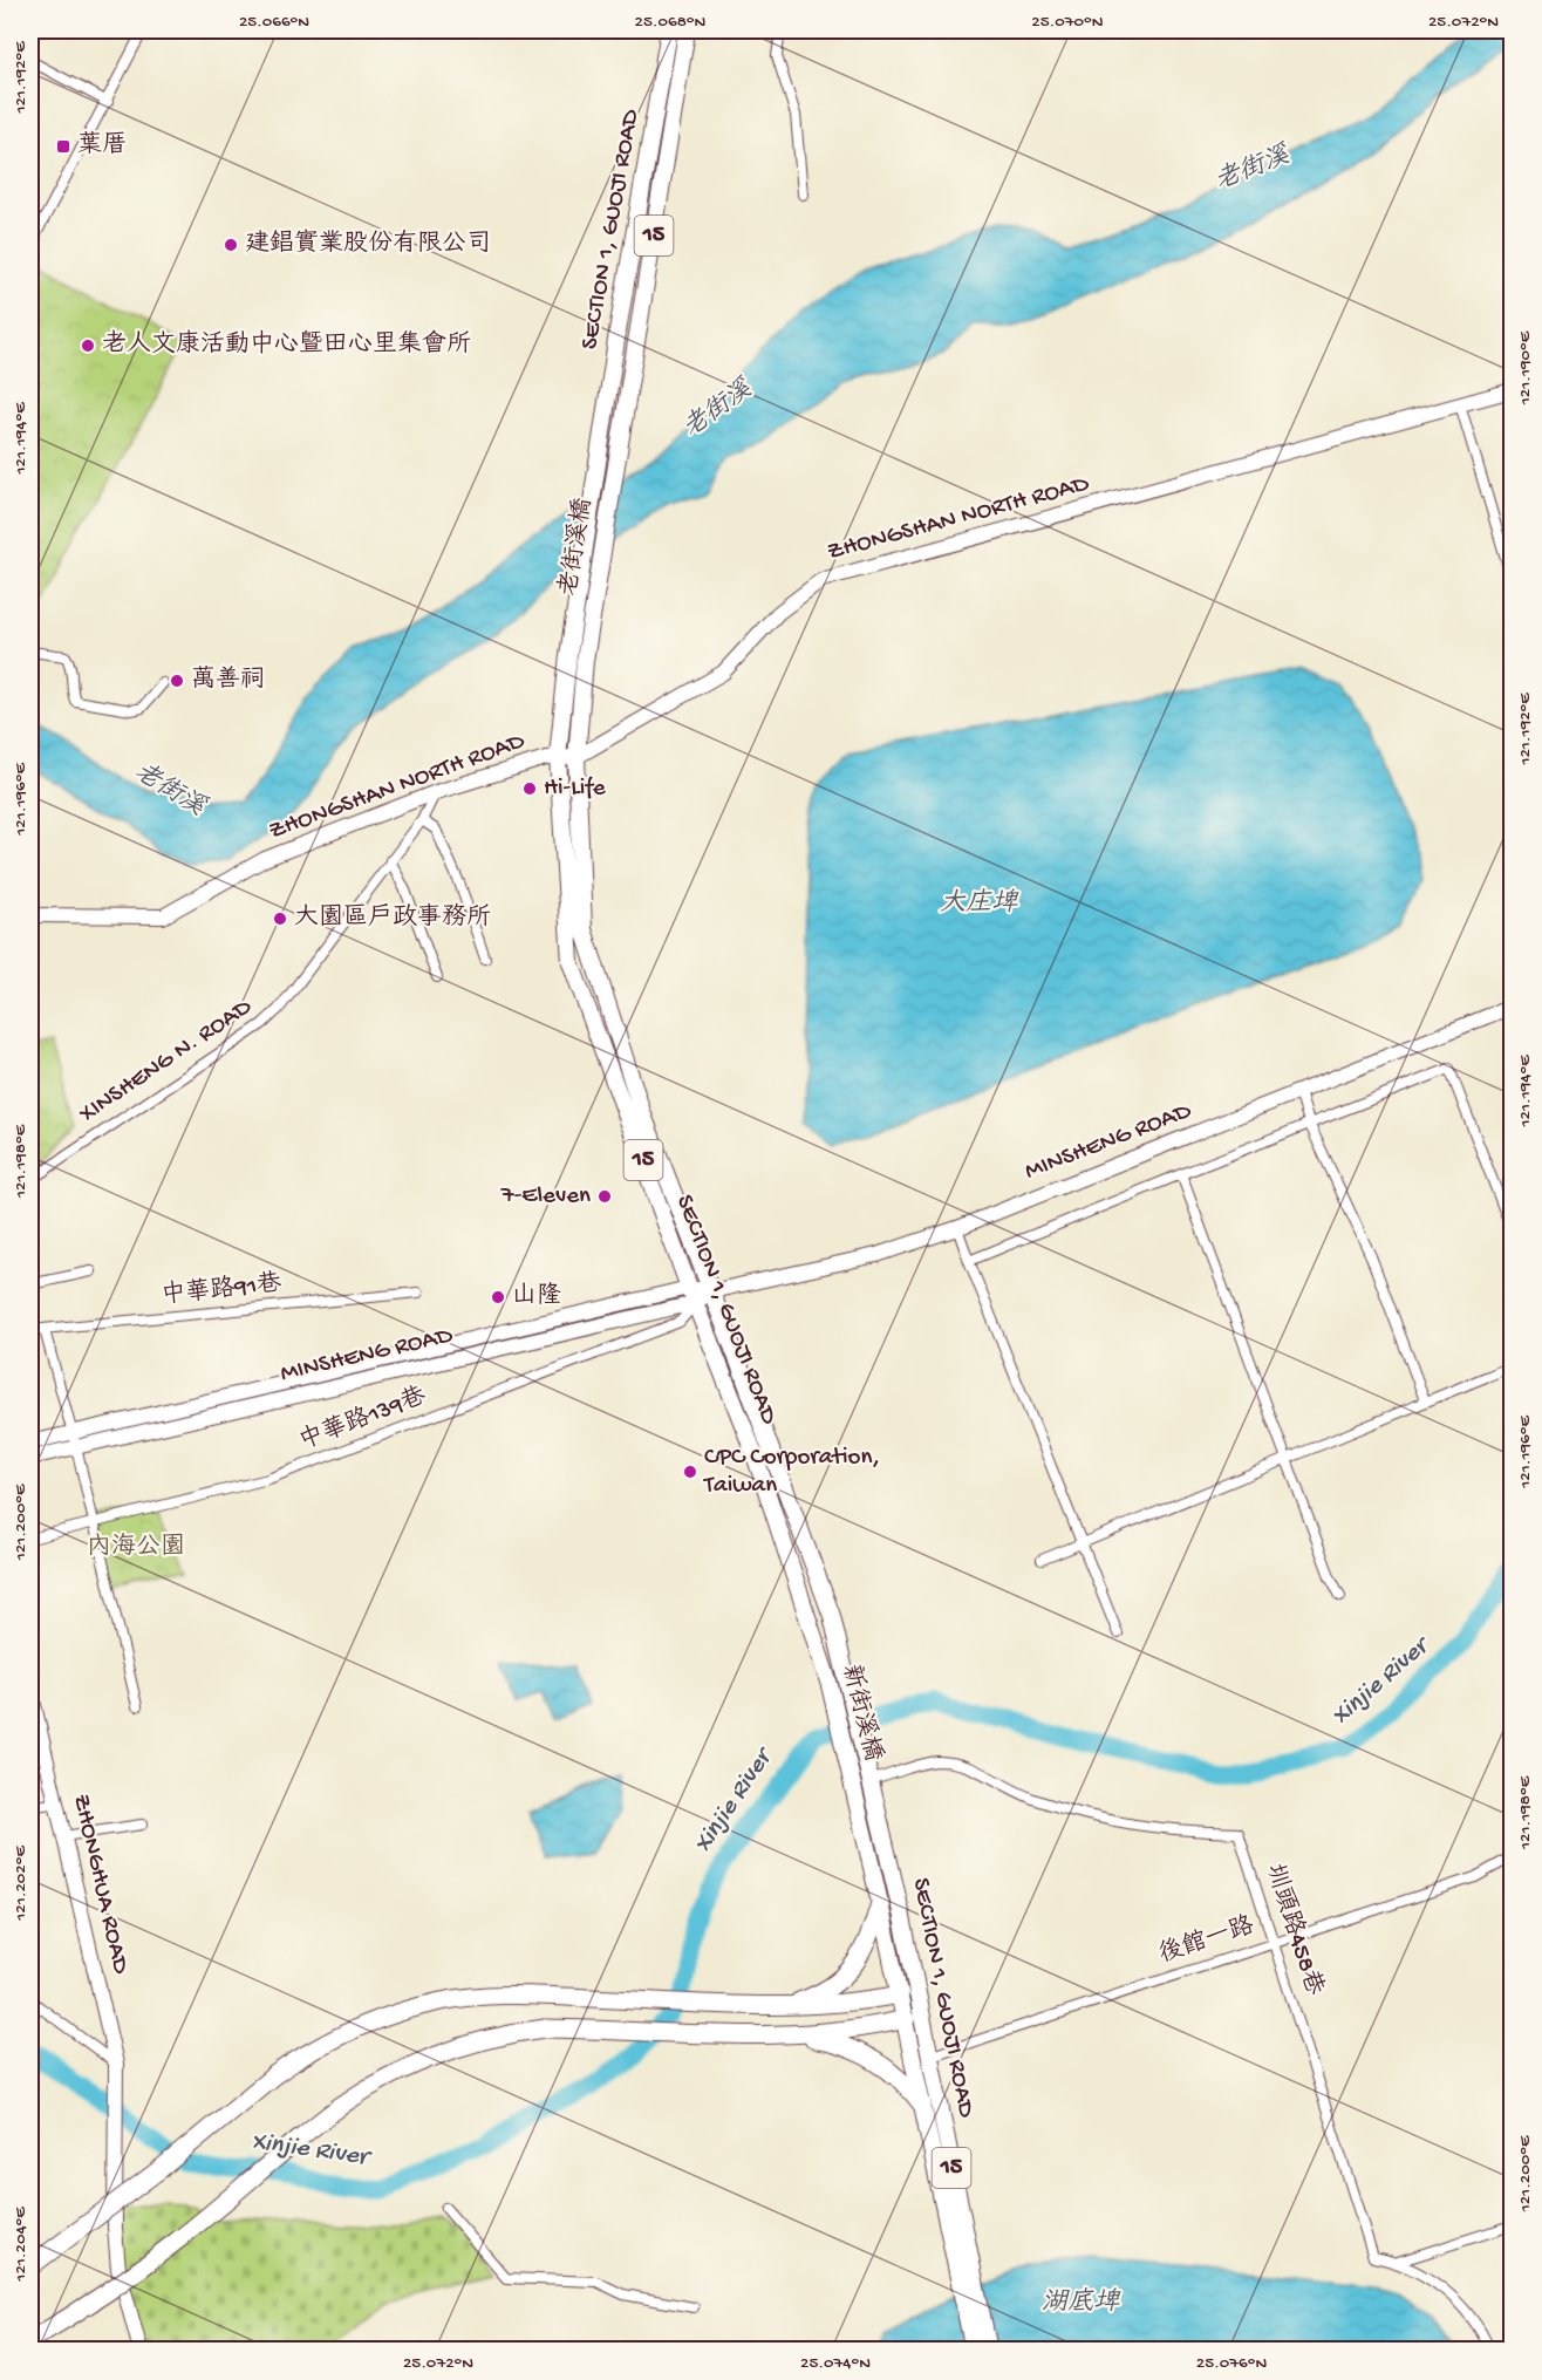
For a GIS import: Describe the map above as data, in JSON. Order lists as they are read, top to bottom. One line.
{"streets":{"main road":["SECTION 1, GUOJI ROAD","15","老街溪橋","新街溪橋"],"street":["ZHONGSHAN NORTH ROAD","XINSHENG N. ROAD","MINSHENG ROAD","中華路91巷","中華路139巷","ZHONGHUA ROAD","圳頭路458巷","後館一路"]},"crossings":[["SECTION 1, GUOJI ROAD","ZHONGSHAN NORTH ROAD"],["SECTION 1, GUOJI ROAD","老街溪橋"],["SECTION 1, GUOJI ROAD","MINSHENG ROAD"],["SECTION 1, GUOJI ROAD","中華路139巷"],["SECTION 1, GUOJI ROAD","新街溪橋"],["SECTION 1, GUOJI ROAD","圳頭路458巷"],["SECTION 1, GUOJI ROAD","後館一路"],["ZHONGSHAN NORTH ROAD","XINSHENG N. ROAD"],["MINSHENG ROAD","中華路139巷"],["新街溪橋","圳頭路458巷"],["圳頭路458巷","後館一路"]],"water":["老街溪","大庄埤","Xinjie River","湖底埤"],"parks":["內海公園"],"places":{"transit":["葉厝"],"other":["建錩實業股份有限公司","老人文康活動中心暨田心里集會所","萬善祠","Hi-Life","大園區戶政事務所","7-Eleven","山隆","CPC Corporation, Taiwan"]},"coordinates":["25.066°N","25.068°N","25.070°N","25.072°N","121.192°E","121.190°E","121.194°E","121.196°E","121.198°E","121.200°E","121.202°E","121.204°E","25.074°N","25.076°N"]}
